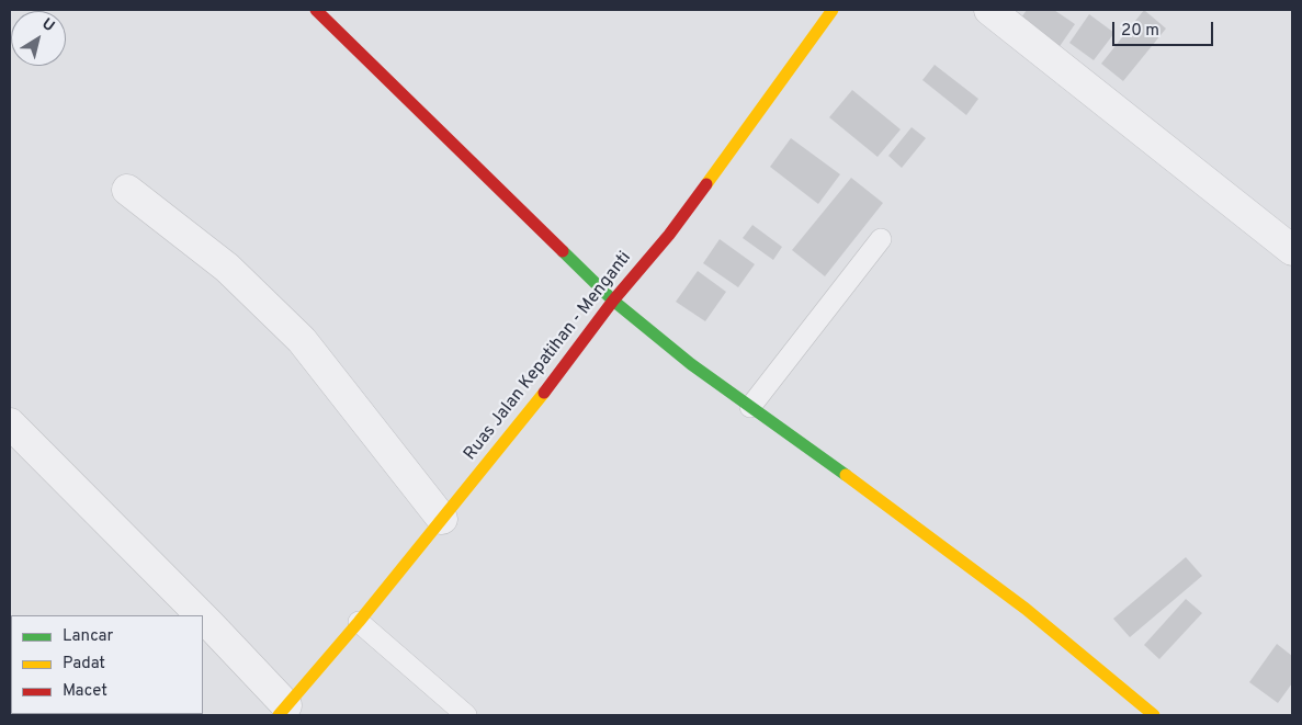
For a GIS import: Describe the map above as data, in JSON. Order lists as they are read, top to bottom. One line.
{"streets":{"street":["Ruas Jalan Kepatihan - Menganti"]},"legend":["Lancar","Padat","Macet"],"scale_bar":"20 m","north":"top right"}
